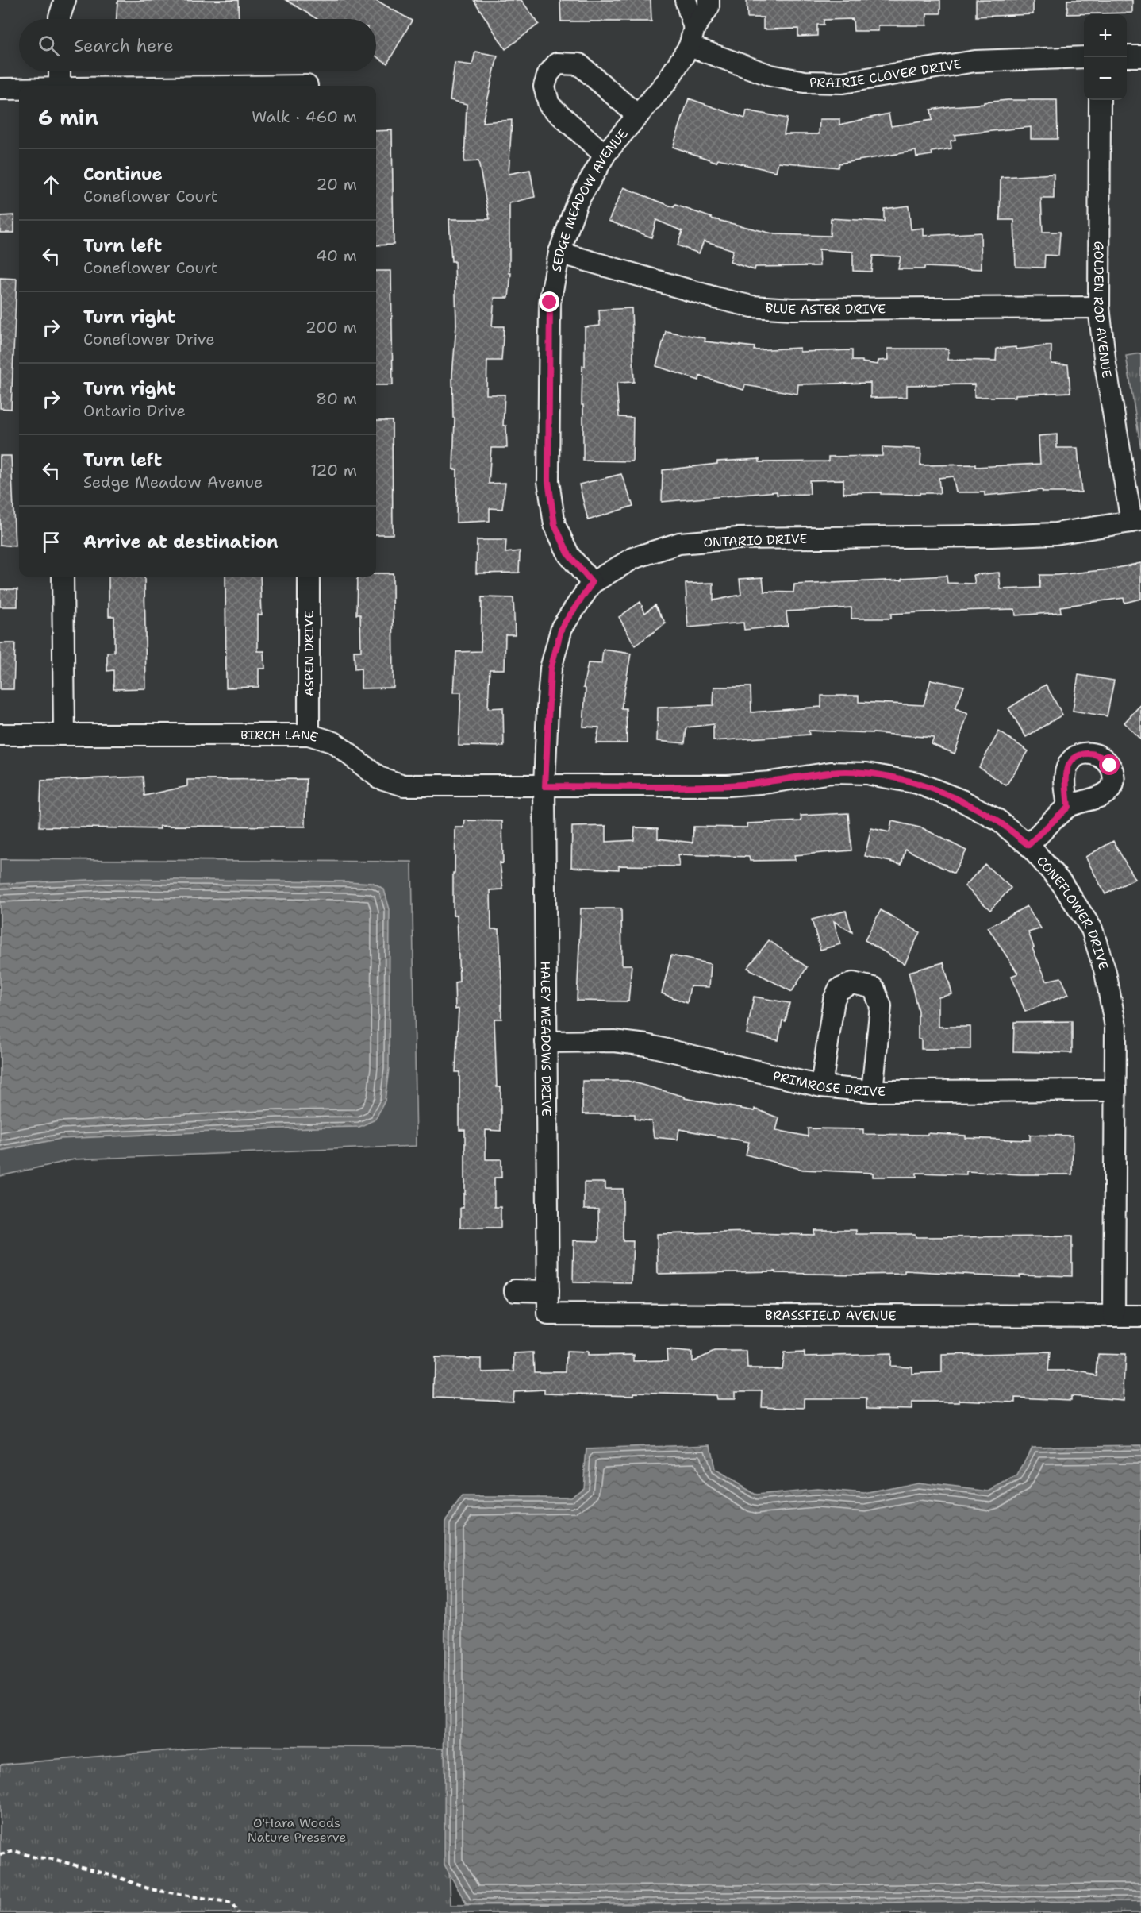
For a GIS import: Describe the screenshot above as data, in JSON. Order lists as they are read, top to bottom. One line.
{"streets":{"street":["PRAIRIE CLOVER DRIVE","SEDGE MEADOW AVENUE","BLUE ASTER DRIVE","GOLDEN ROD AVENUE","ONTARIO DRIVE","ASPEN DRIVE","BIRCH LANE","CONEFLOWER DRIVE","HALEY MEADOWS DRIVE","PRIMROSE DRIVE","BRASSFIELD AVENUE"]},"crossings":[["PRAIRIE CLOVER DRIVE","SEDGE MEADOW AVENUE"],["SEDGE MEADOW AVENUE","BLUE ASTER DRIVE"],["SEDGE MEADOW AVENUE","ONTARIO DRIVE"],["BLUE ASTER DRIVE","GOLDEN ROD AVENUE"],["GOLDEN ROD AVENUE","ONTARIO DRIVE"],["ONTARIO DRIVE","BIRCH LANE"],["ONTARIO DRIVE","CONEFLOWER DRIVE"],["ONTARIO DRIVE","HALEY MEADOWS DRIVE"],["ASPEN DRIVE","BIRCH LANE"],["BIRCH LANE","CONEFLOWER DRIVE"],["BIRCH LANE","HALEY MEADOWS DRIVE"],["CONEFLOWER DRIVE","HALEY MEADOWS DRIVE"],["CONEFLOWER DRIVE","PRIMROSE DRIVE"],["CONEFLOWER DRIVE","BRASSFIELD AVENUE"],["HALEY MEADOWS DRIVE","PRIMROSE DRIVE"],["HALEY MEADOWS DRIVE","BRASSFIELD AVENUE"]],"parks":["O'Hara Woods Nature Preserve"],"page":{"map_buttons":["+","−"],"search":"Search here","heading":["6 min","Walk · 460 m"],"list":[["Continue","Coneflower Court","20 m"],["Turn left","Coneflower Court","40 m"],["Turn right","Coneflower Drive","200 m"],["Turn right","Ontario Drive","80 m"],["Turn left","Sedge Meadow Avenue","120 m"],"Arrive at destination"]}}
